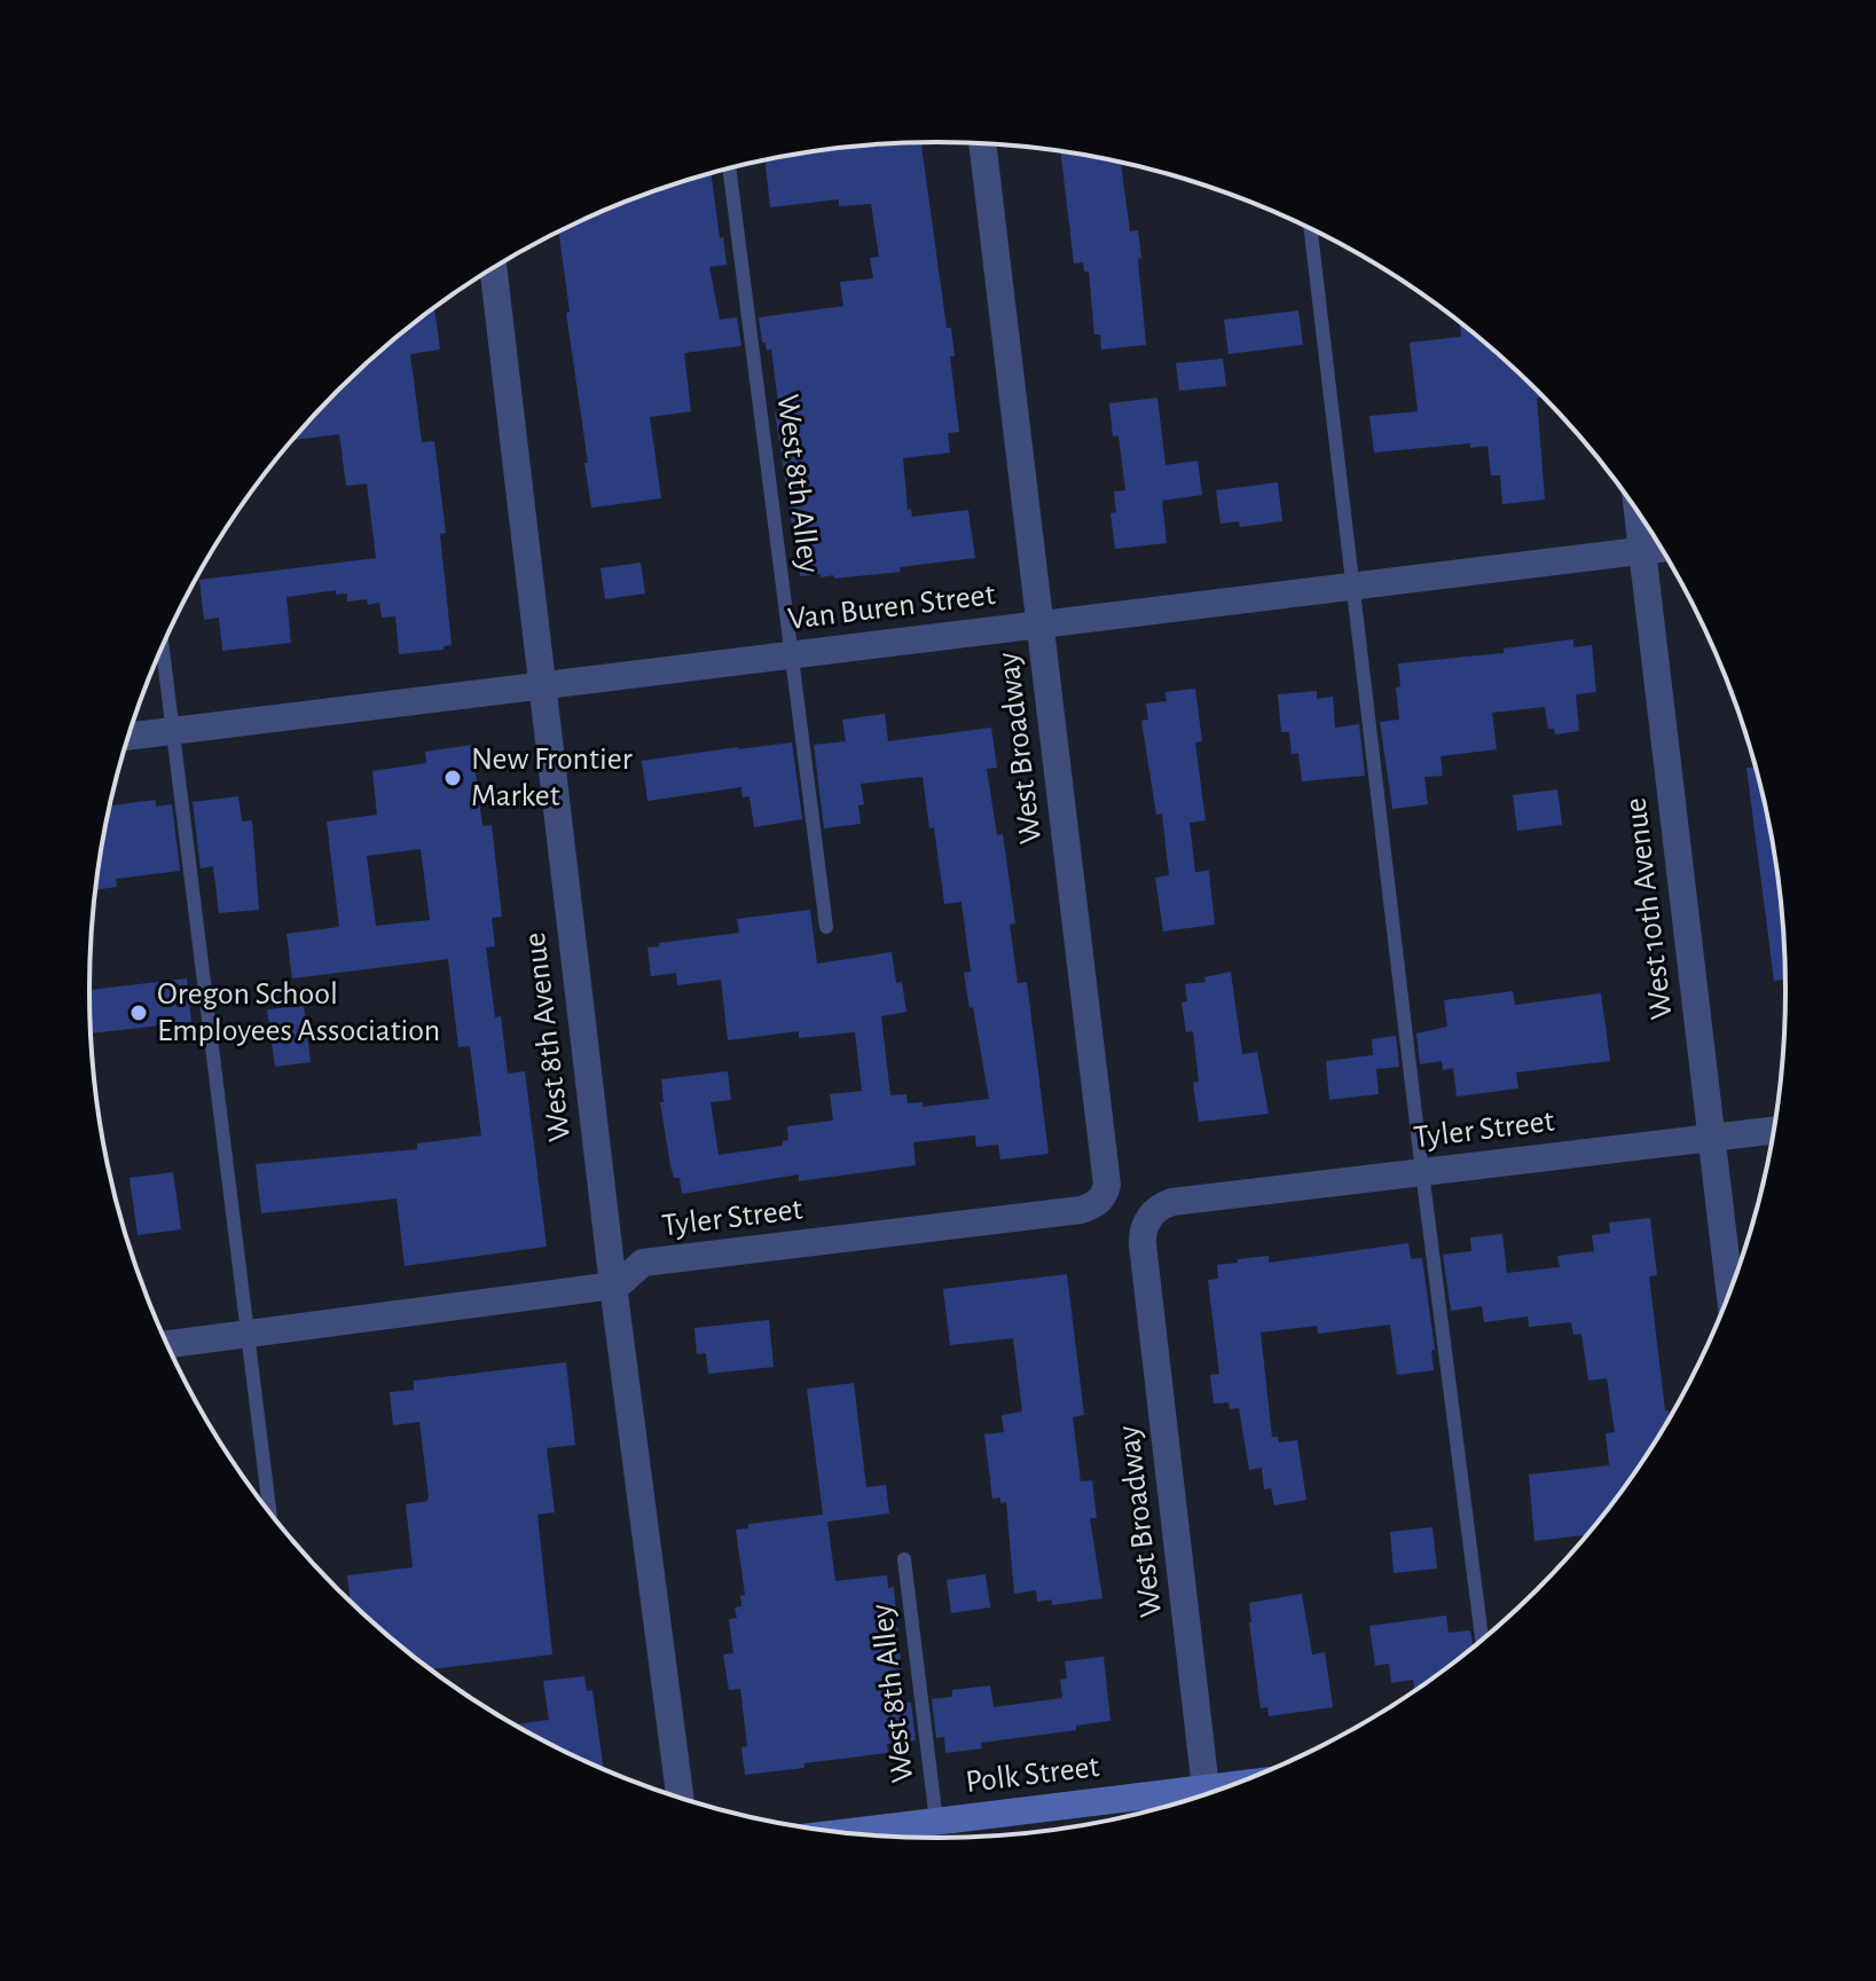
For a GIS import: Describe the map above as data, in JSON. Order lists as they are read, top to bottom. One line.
{"streets":{"street":["Van Buren Street","West Broadway","West 10th Avenue","West 8th Avenue","Tyler Street","Polk Street"],"lane":["West 8th Alley"]},"crossings":[["West 8th Alley","Van Buren Street"],["West 8th Alley","Polk Street"],["Van Buren Street","West Broadway"],["Van Buren Street","West 10th Avenue"],["Van Buren Street","West 8th Avenue"],["West Broadway","Tyler Street"],["West 10th Avenue","Tyler Street"],["West 8th Avenue","Tyler Street"]],"places":["New Frontier Market","Oregon School Employees Association"]}
